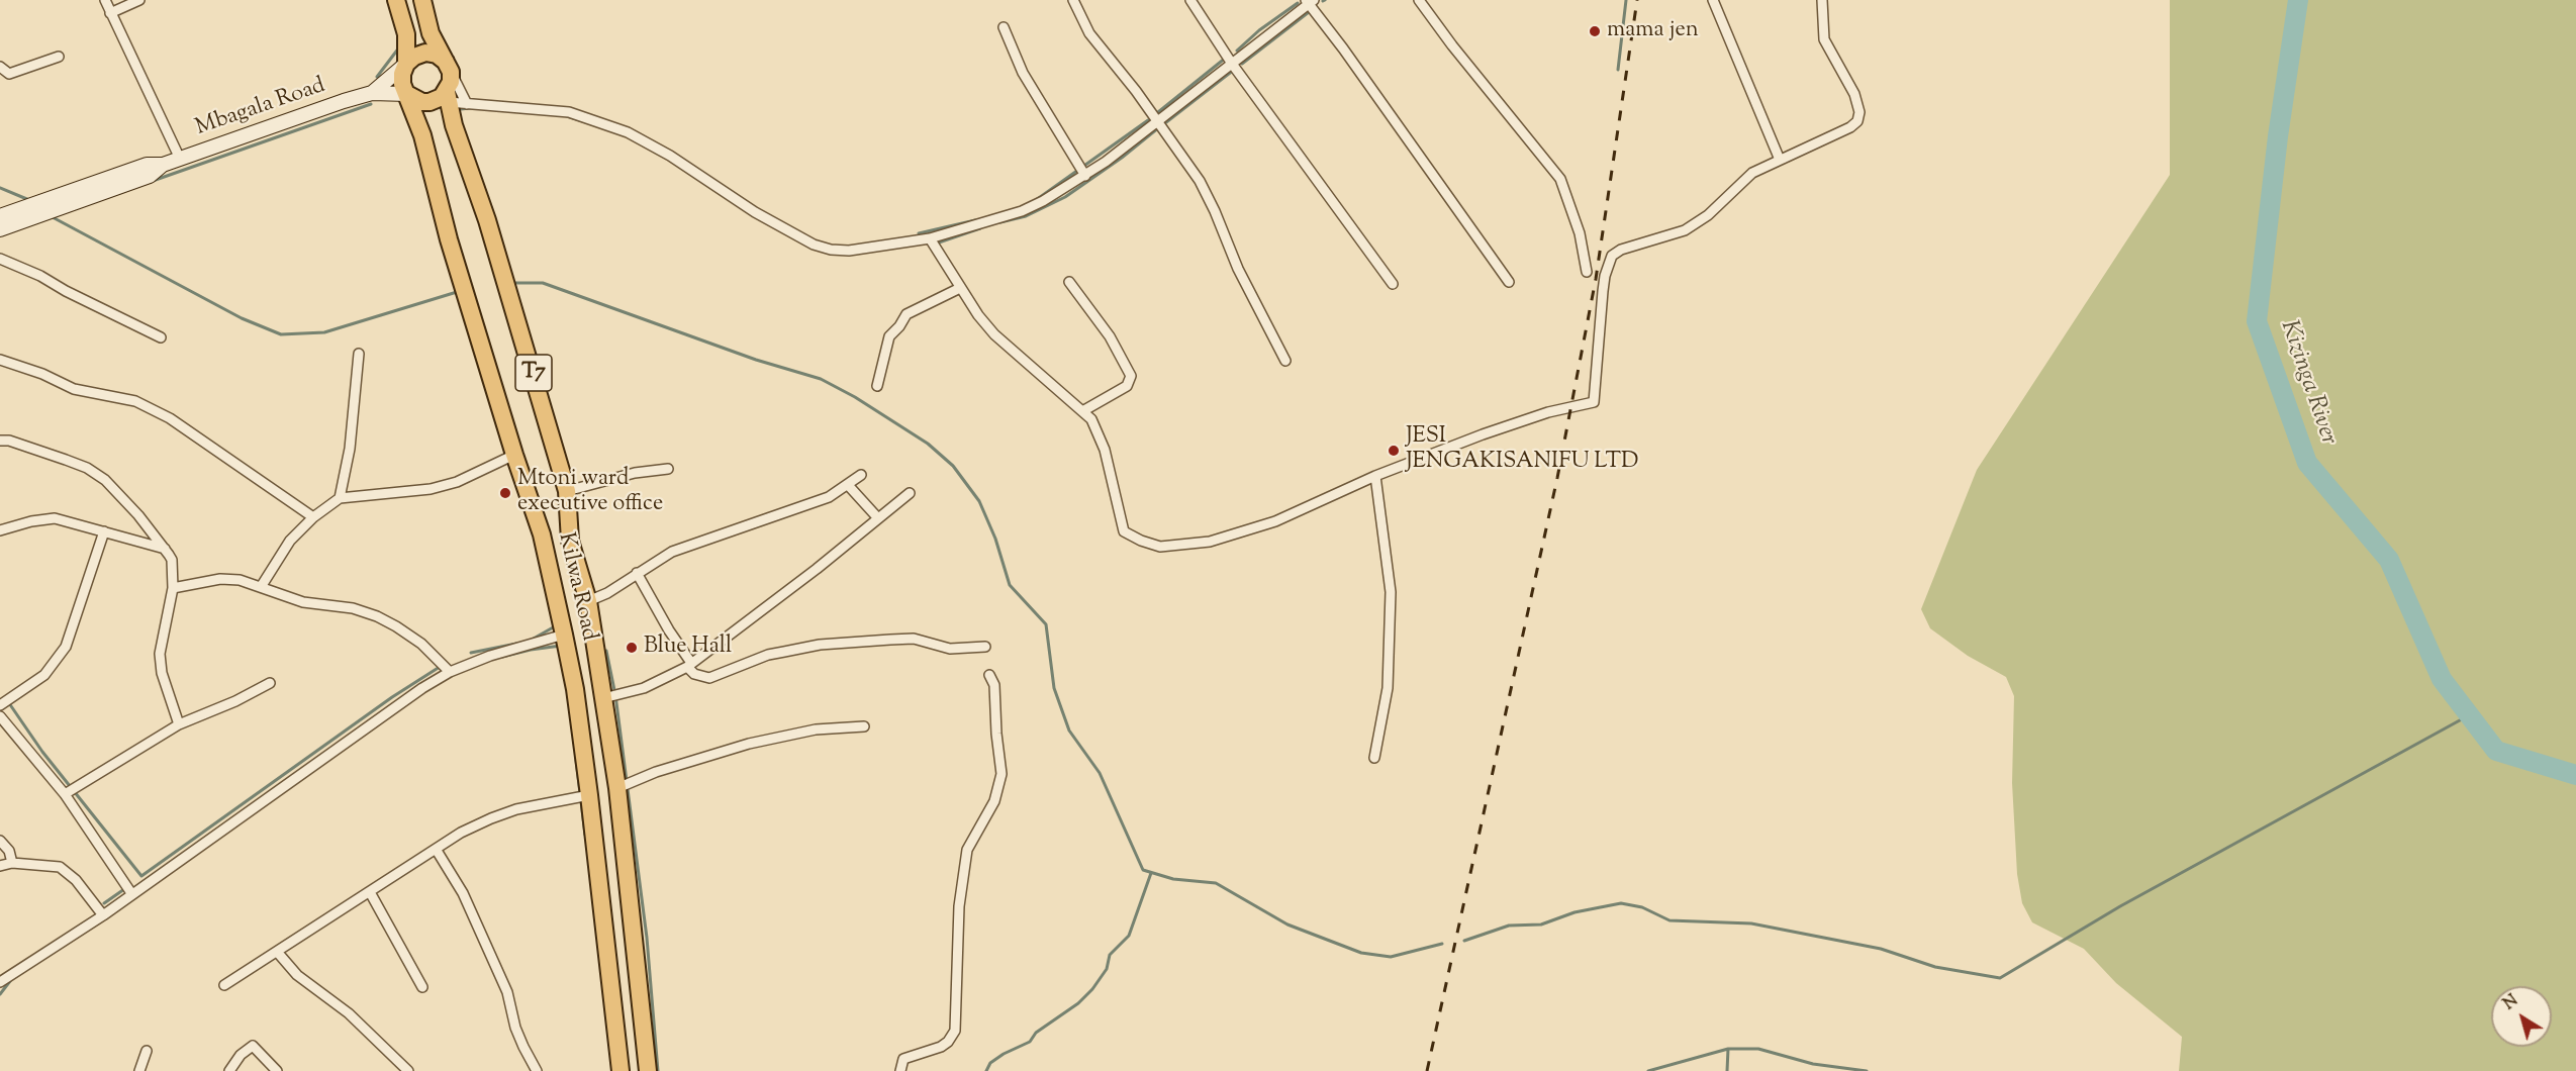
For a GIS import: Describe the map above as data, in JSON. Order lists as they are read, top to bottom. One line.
{"streets":{"highway":["T7","Kilwa Road"],"street":["Mbagala Road"]},"crossings":[["Mbagala Road","T7"],["Mbagala Road","Kilwa Road"],["T7","Kilwa Road"]],"water":["Kizinga River"],"places":["mama jen","JESI JENGAKISANIFU LTD","Mtoni ward executive office","Blue Hall"],"north":"top left"}
